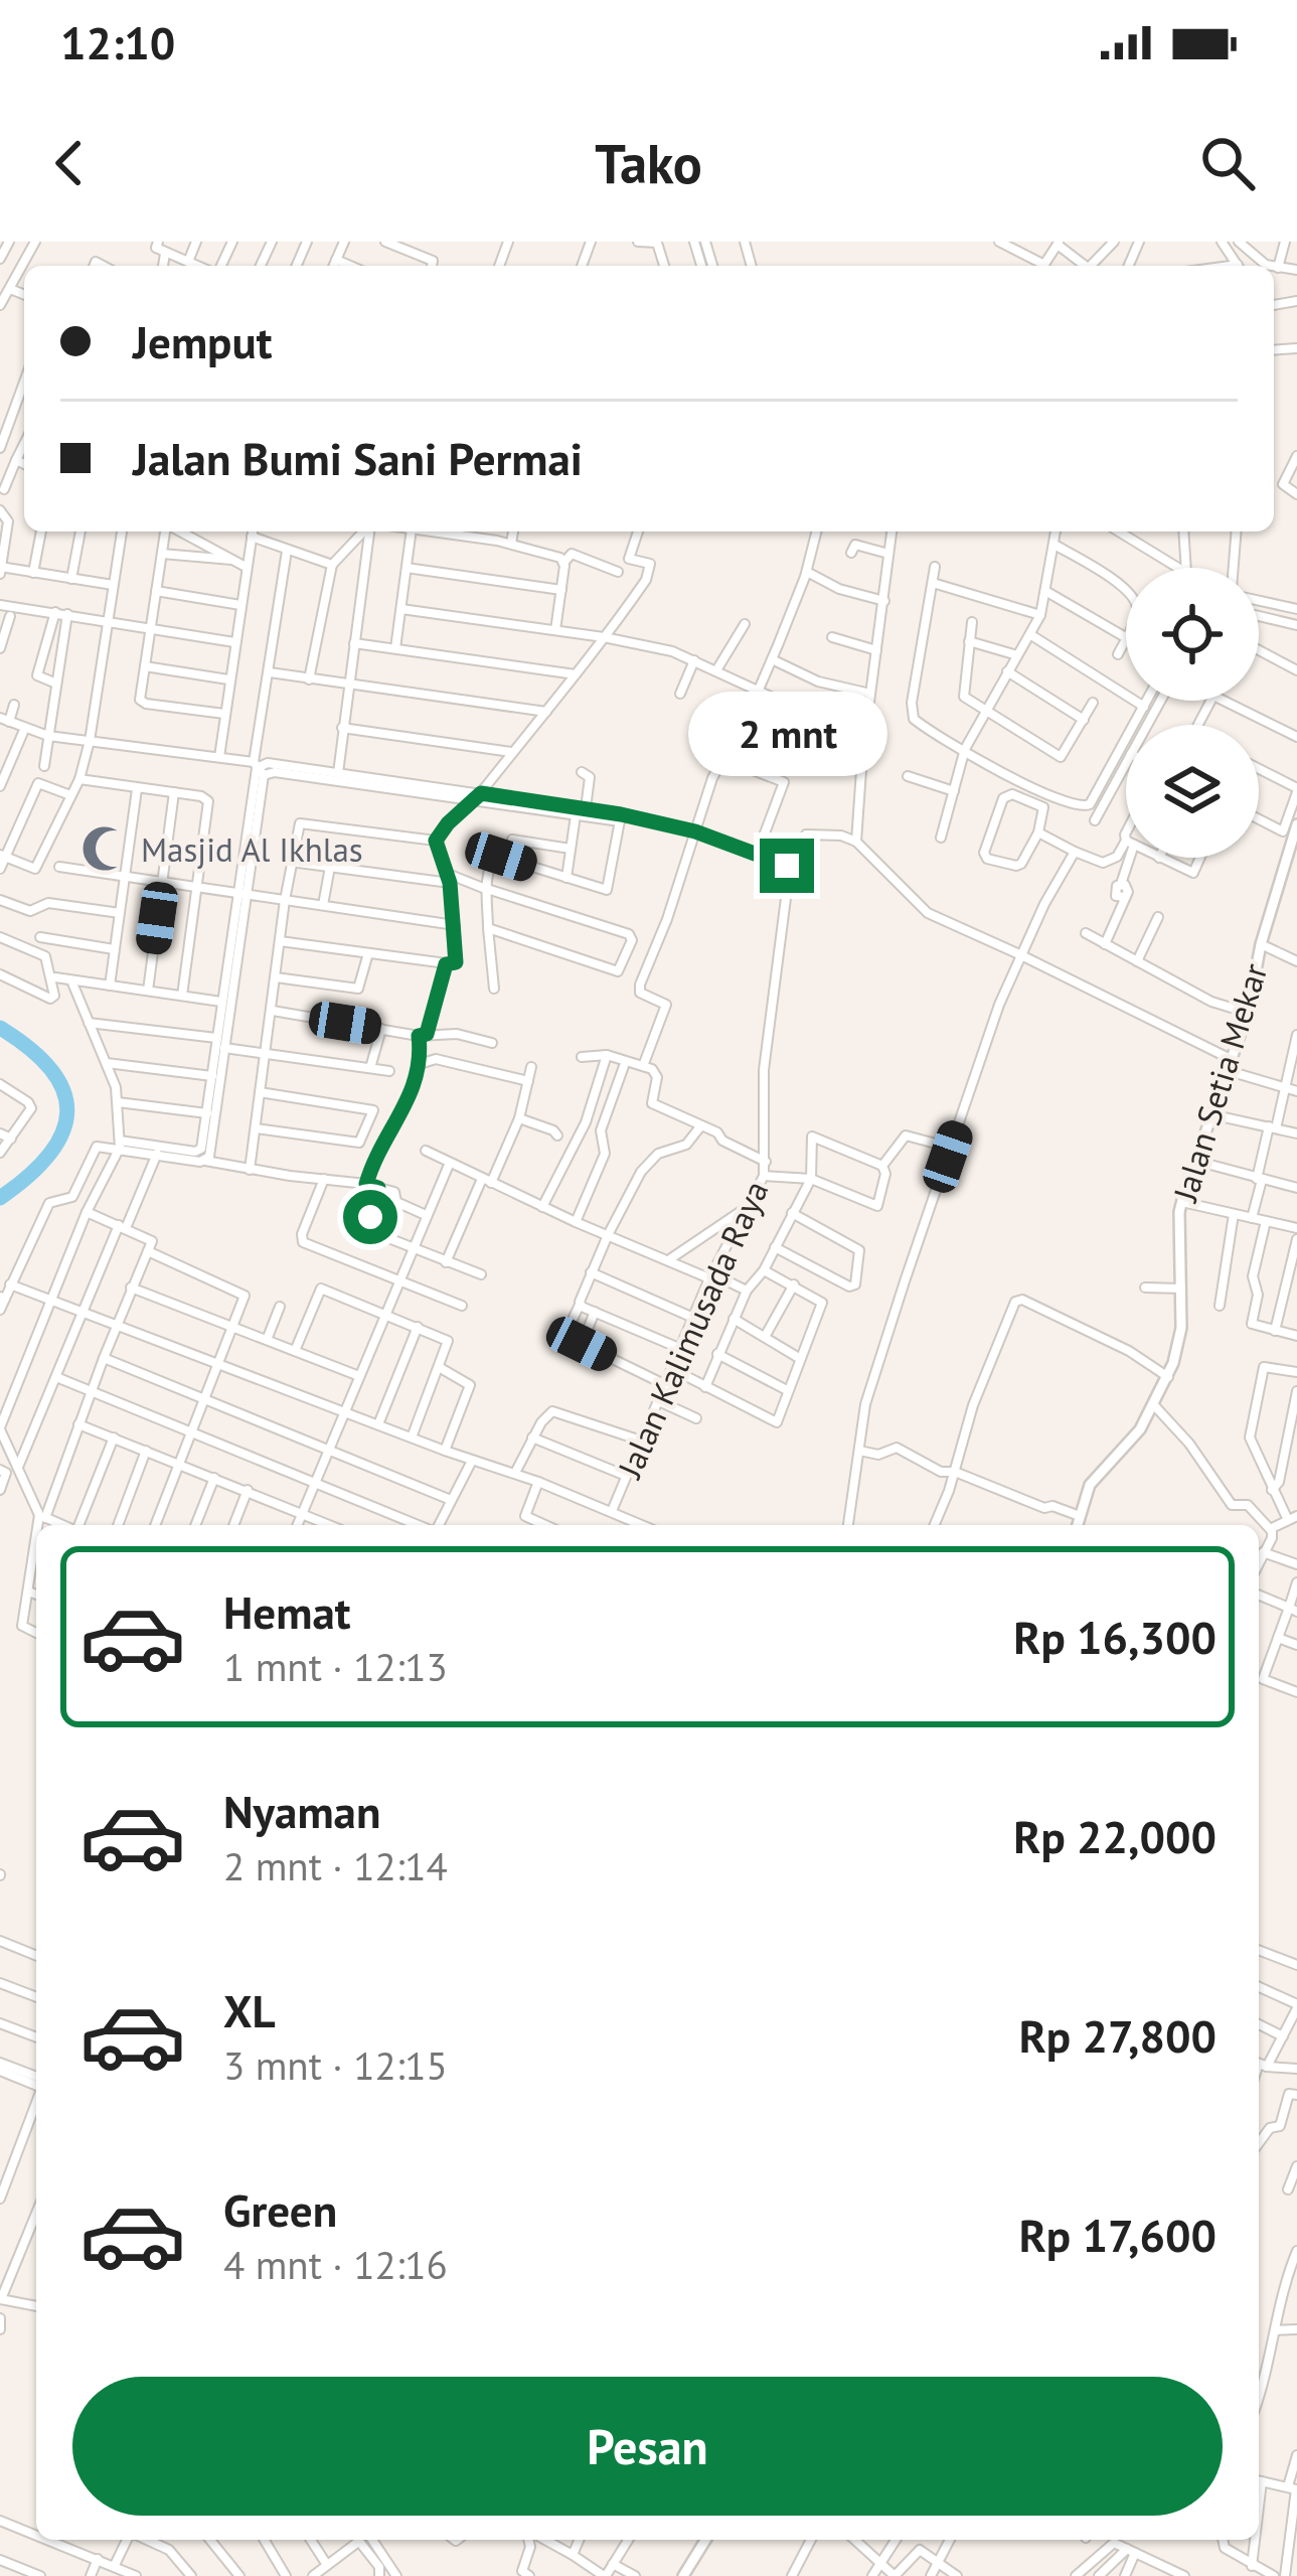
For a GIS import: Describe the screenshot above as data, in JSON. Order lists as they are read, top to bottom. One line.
{"streets":{"street":["Jalan Setia Mekar","Jalan Kalimusada Raya"]},"places":{"mosque":["Masjid Al Ikhlas"]},"page":{"status":"12:10","header":"Tako","banner":["Jemput","Jalan Bumi Sani Permai"],"bubble":"2 mnt","list":[{"name":"Hemat","note":"1 mnt · 12:13","value":"Rp 16,300"},{"name":"Nyaman","note":"2 mnt · 12:14","value":"Rp 22,000"},{"name":"XL","note":"3 mnt · 12:15","value":"Rp 27,800"},{"name":"Green","note":"4 mnt · 12:16","value":"Rp 17,600"}],"buttons":"Pesan"}}
